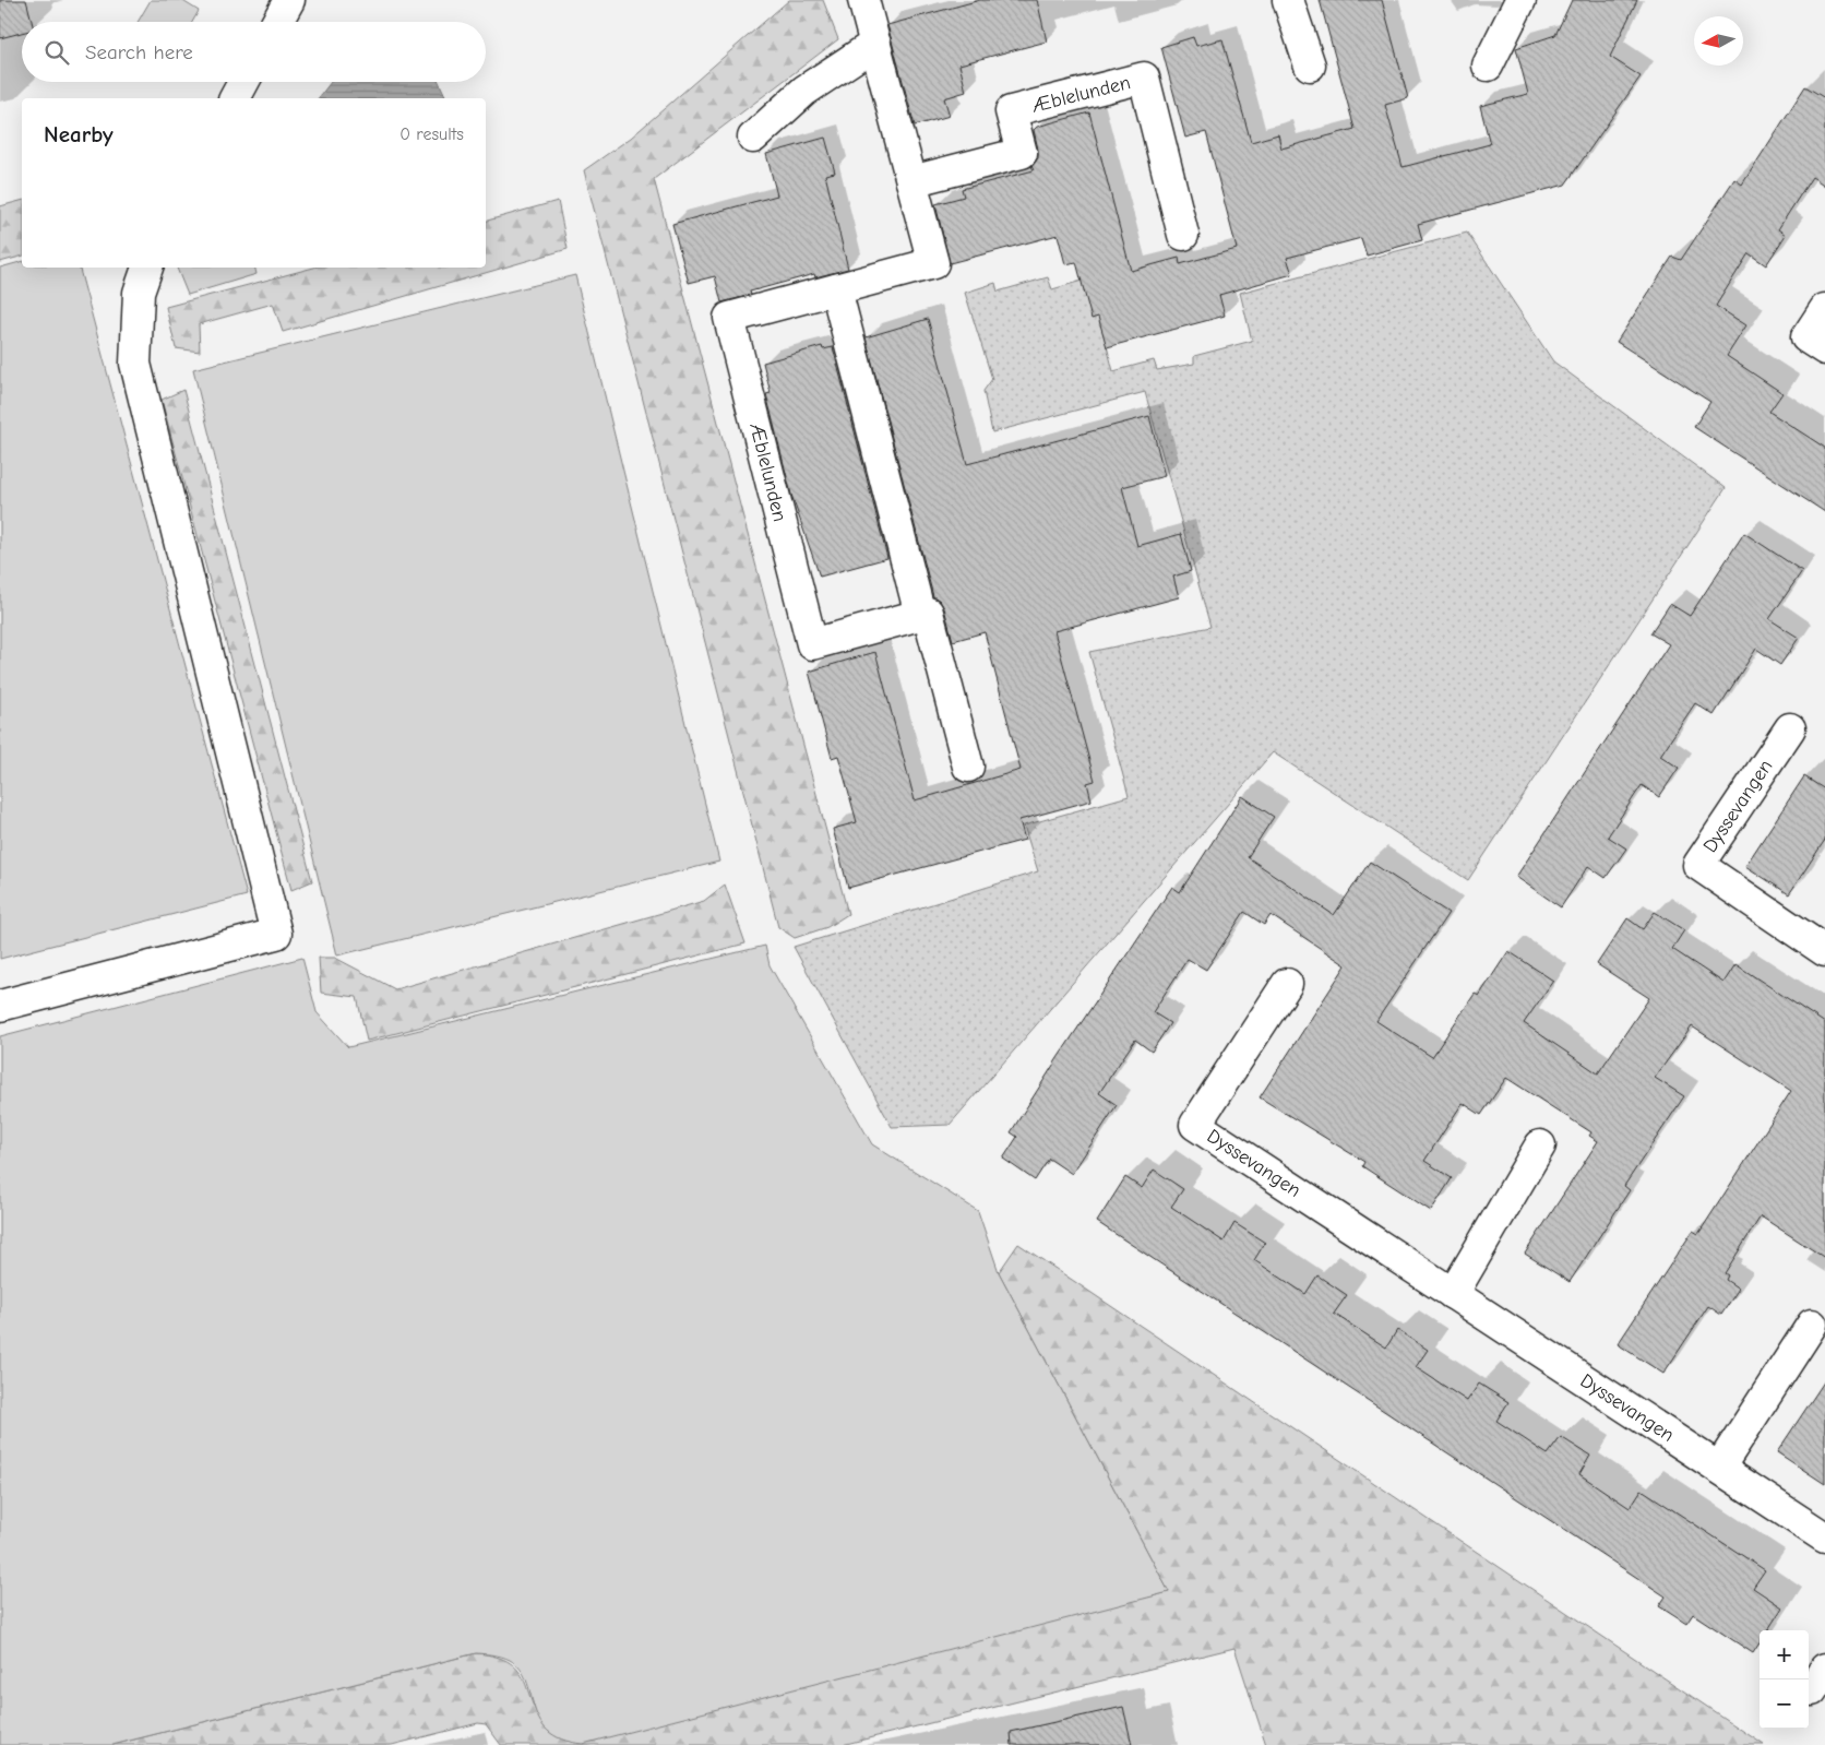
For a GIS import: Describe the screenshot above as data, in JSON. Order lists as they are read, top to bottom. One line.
{"streets":{"street":["Æblelunden","Dyssevangen"]},"north":"left","page":{"search":"Search here","heading":["Nearby","0 results"],"map_buttons":["+","−"]}}
